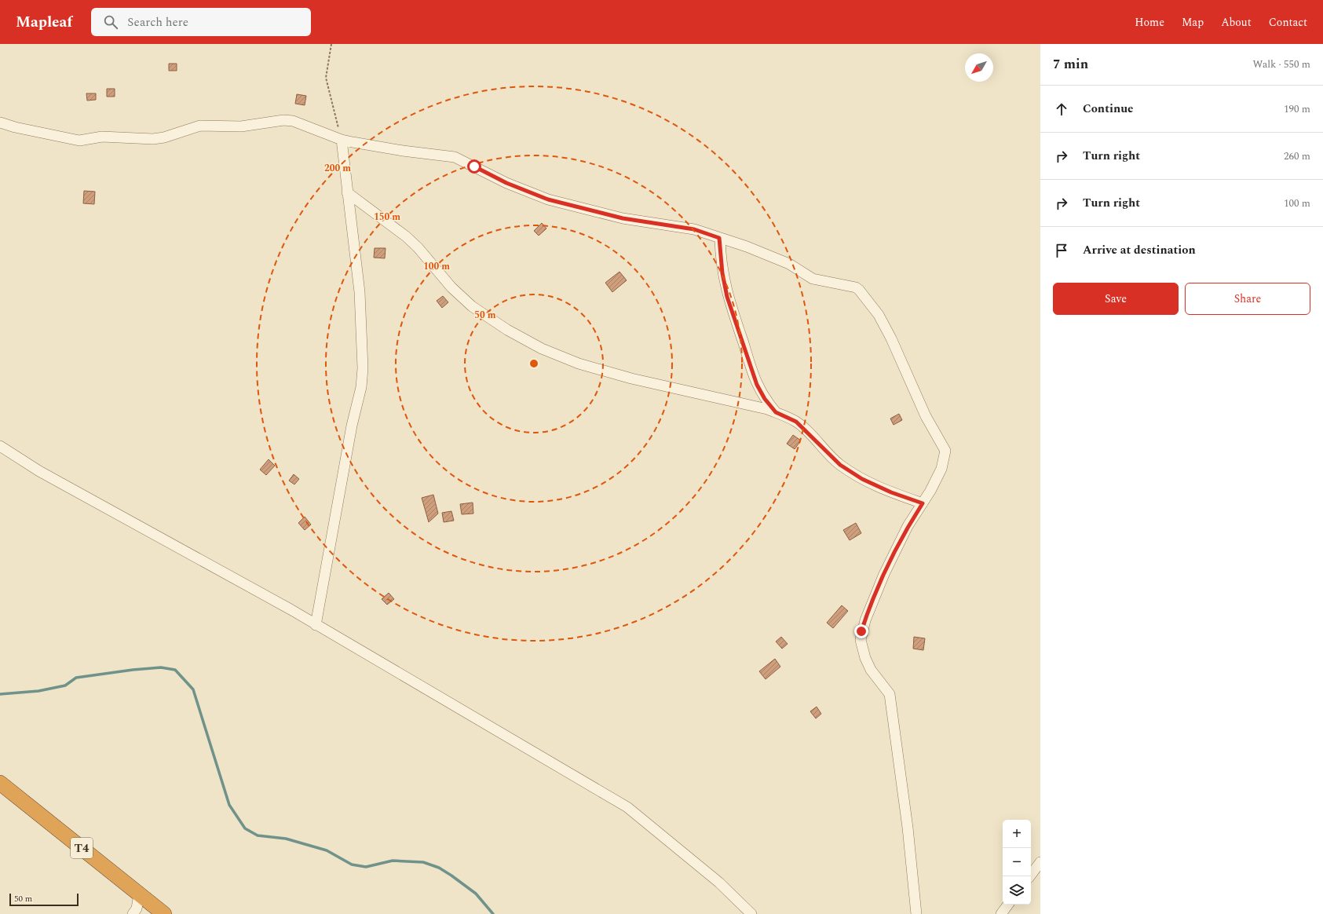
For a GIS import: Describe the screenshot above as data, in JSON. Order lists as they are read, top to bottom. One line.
{"streets":{"highway":["T4"]},"scale_bar":"50 m","north":"bottom left","page":{"header":"Mapleaf","search":"Search here","nav":["Home","Map","About","Contact"],"heading":["7 min","Walk · 550 m"],"list":[["Continue","190 m"],["Turn right","260 m"],["Turn right","100 m"],"Arrive at destination"],"buttons":["Save","Share"],"map_buttons":["+","−"],"scale":"50 m"},"rings":["200 m","150 m","100 m","50 m"]}
